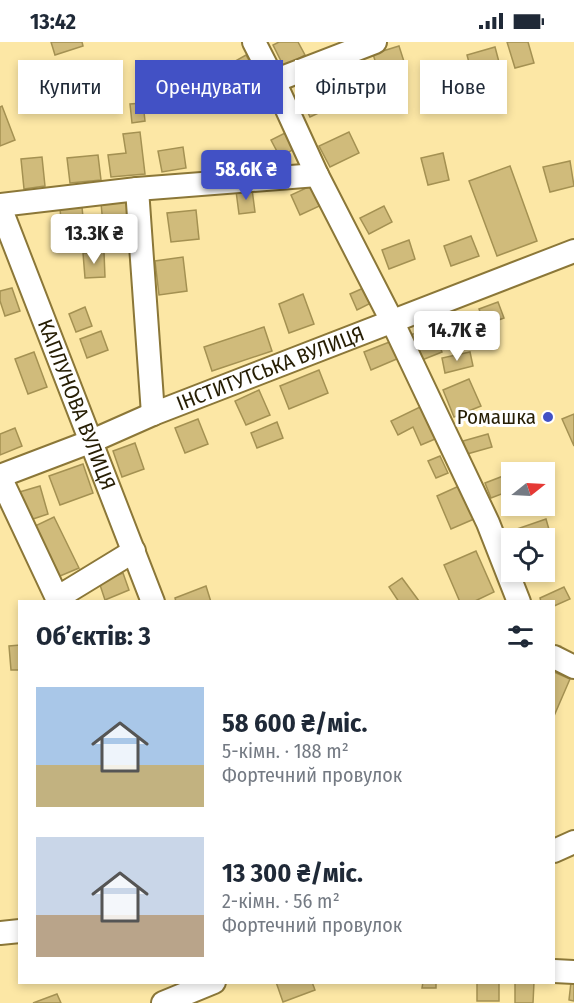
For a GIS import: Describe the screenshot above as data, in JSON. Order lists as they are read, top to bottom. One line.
{"streets":{"street":["ІНСТИТУТСЬКА ВУЛИЦЯ","КАПЛУНОВА ВУЛИЦЯ"]},"crossings":[["ІНСТИТУТСЬКА ВУЛИЦЯ","КАПЛУНОВА ВУЛИЦЯ"]],"places":["Ромашка"],"north":"right","page":{"status":"13:42","chip":["Купити","Орендувати","Фільтри","Нове"],"price":["58.6K ₴","13.3K ₴","14.7K ₴"],"heading":"Об’єктів: 3","list":[{"name":"58 600 ₴/міс.","note":"5-кімн. · 188 m² · Фортечний провулок"},{"name":"13 300 ₴/міс.","note":"2-кімн. · 56 m² · Фортечний провулок"}]}}
